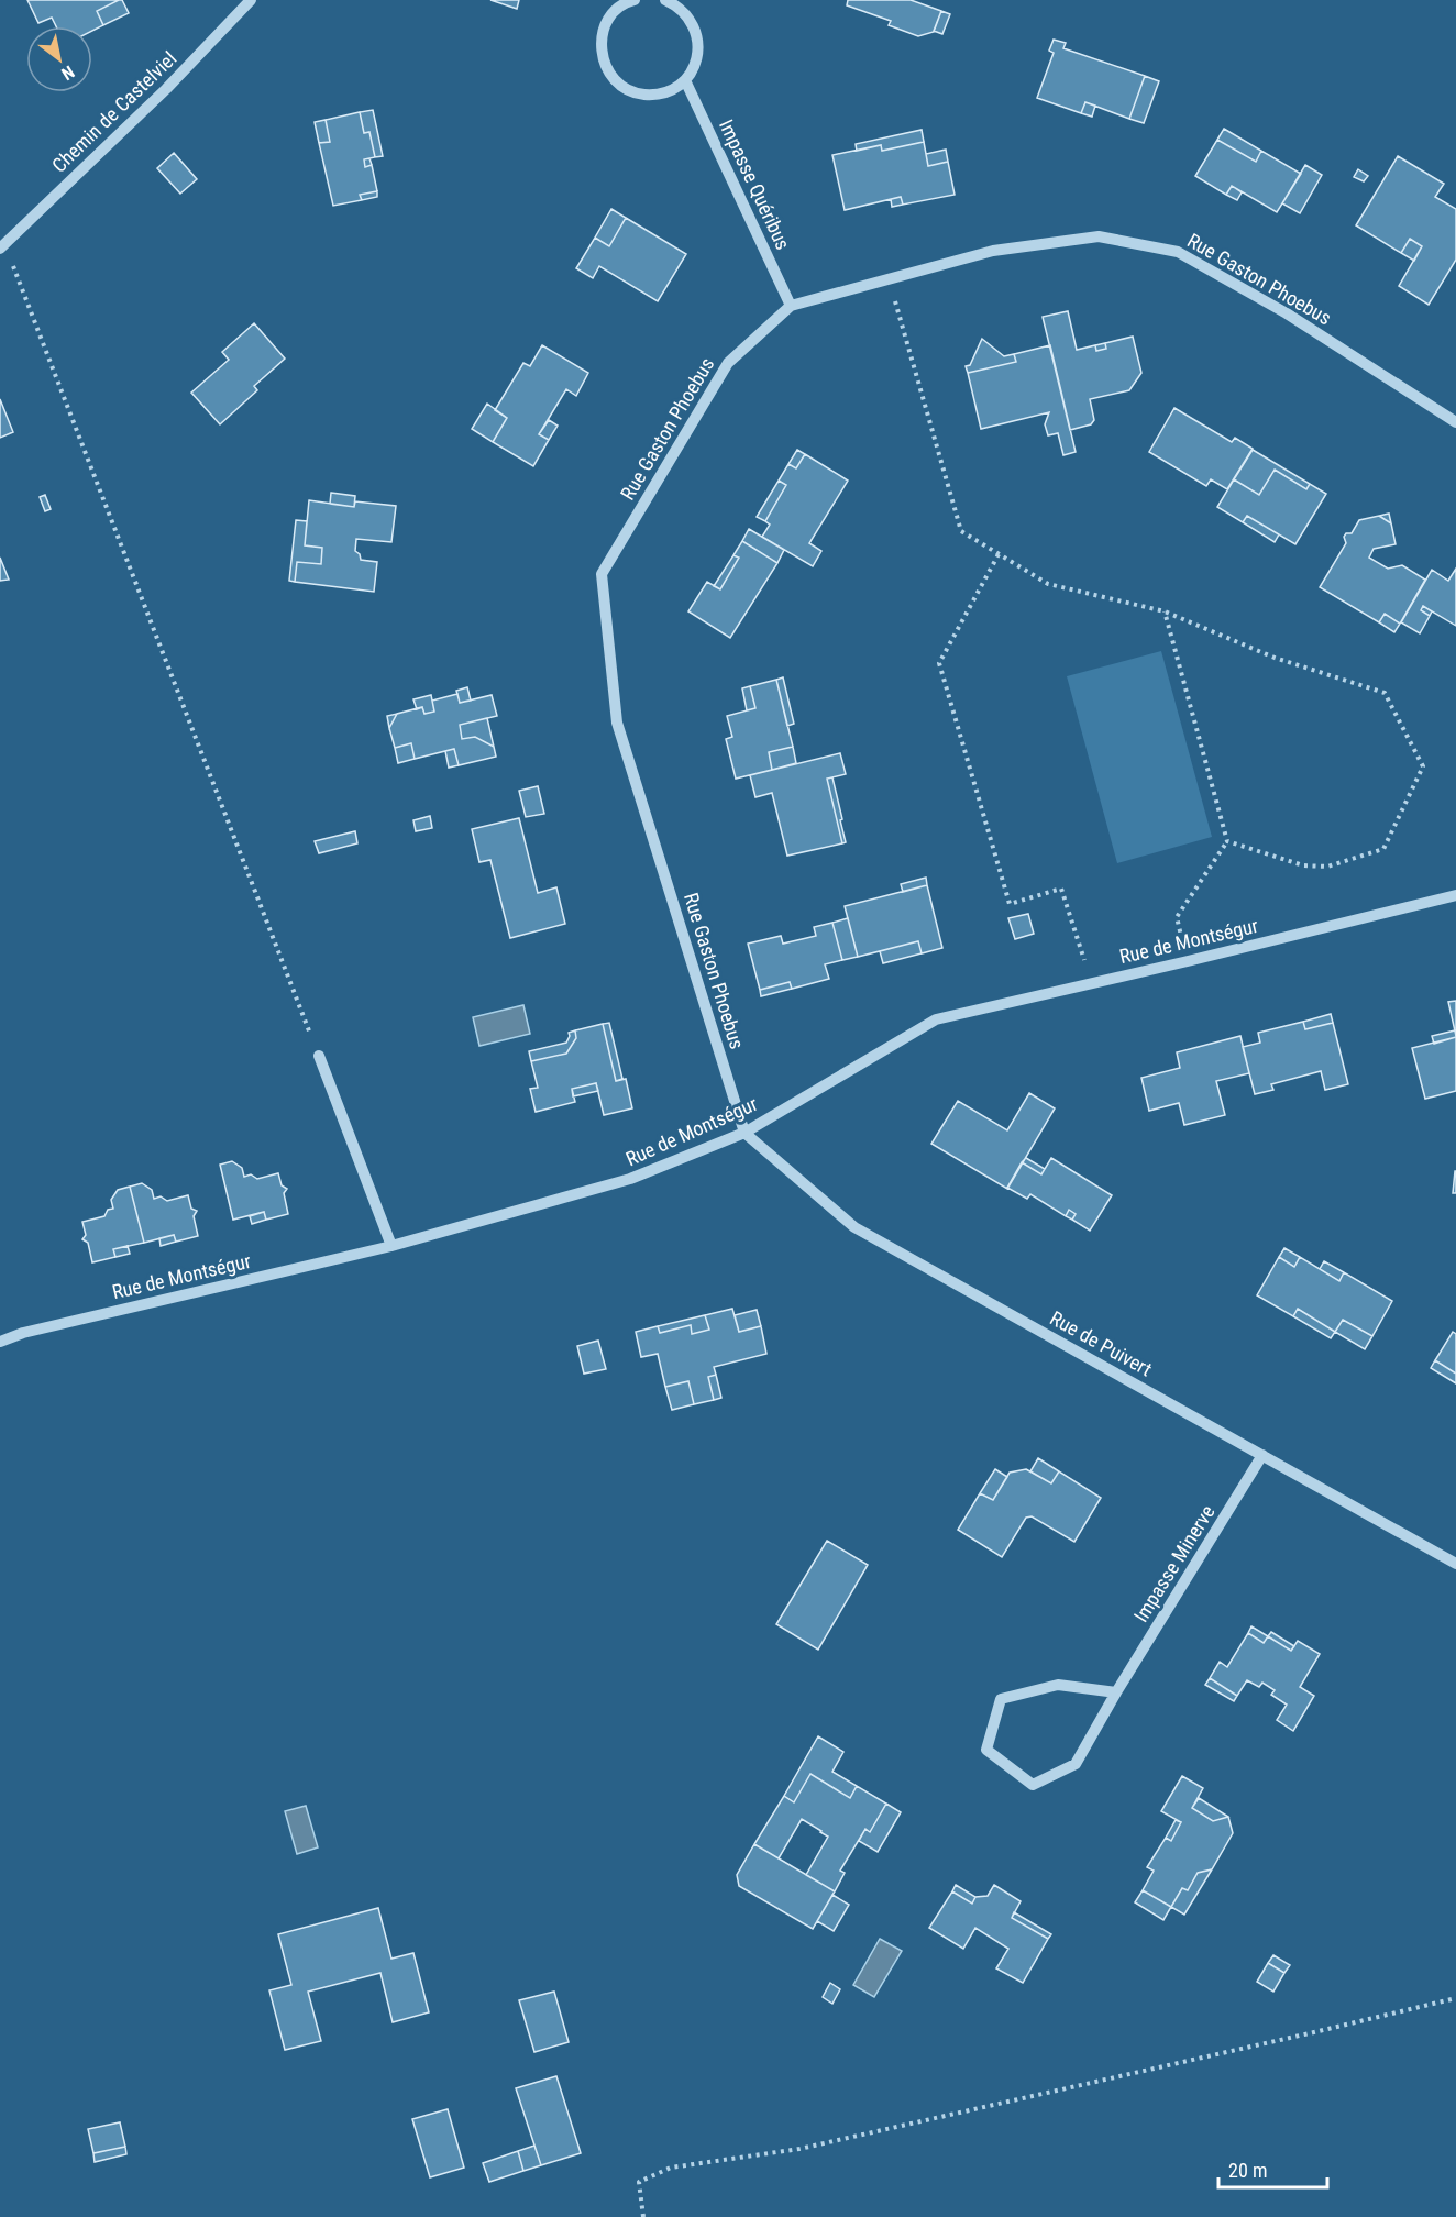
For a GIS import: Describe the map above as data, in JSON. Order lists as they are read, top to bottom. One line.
{"streets":{"street":["Chemin de Castelviel","Impasse Quéribus","Rue Gaston Phoebus","Rue de Montségur","Rue de Puivert","Impasse Minerve"]},"crossings":[["Impasse Quéribus","Rue Gaston Phoebus"],["Rue Gaston Phoebus","Rue de Montségur"],["Rue Gaston Phoebus","Rue de Puivert"],["Rue de Montségur","Rue de Puivert"],["Rue de Puivert","Impasse Minerve"]],"scale_bar":"20 m","north":"bottom right"}
